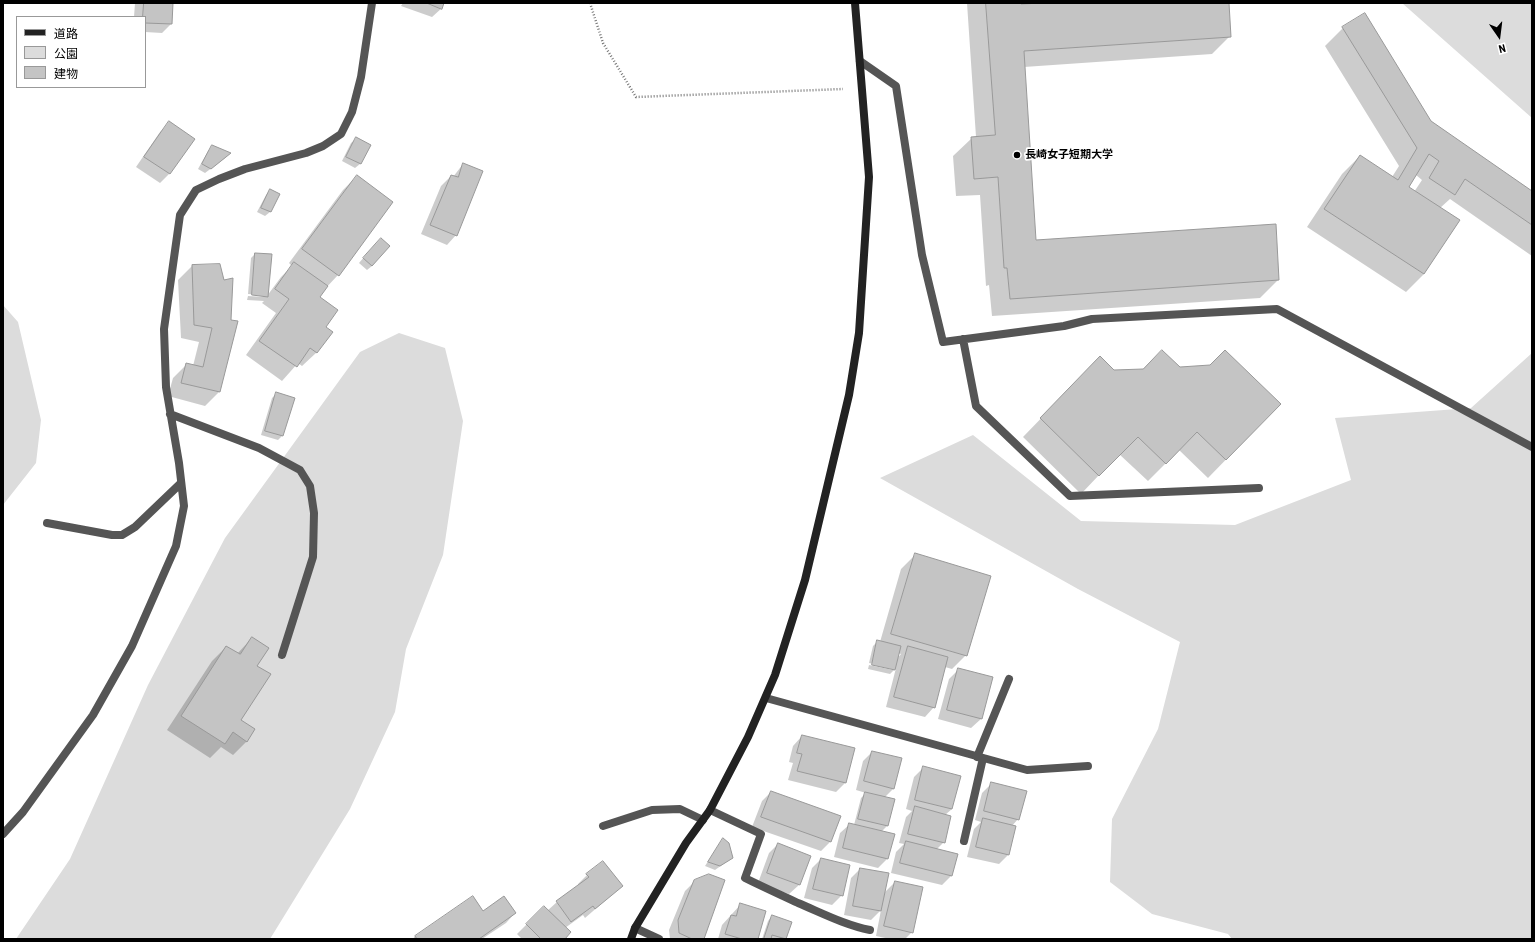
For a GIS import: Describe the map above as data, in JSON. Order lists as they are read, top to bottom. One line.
{"places":["長崎女子短期大学"],"legend":["道路","公園","建物"],"north":"bottom"}
